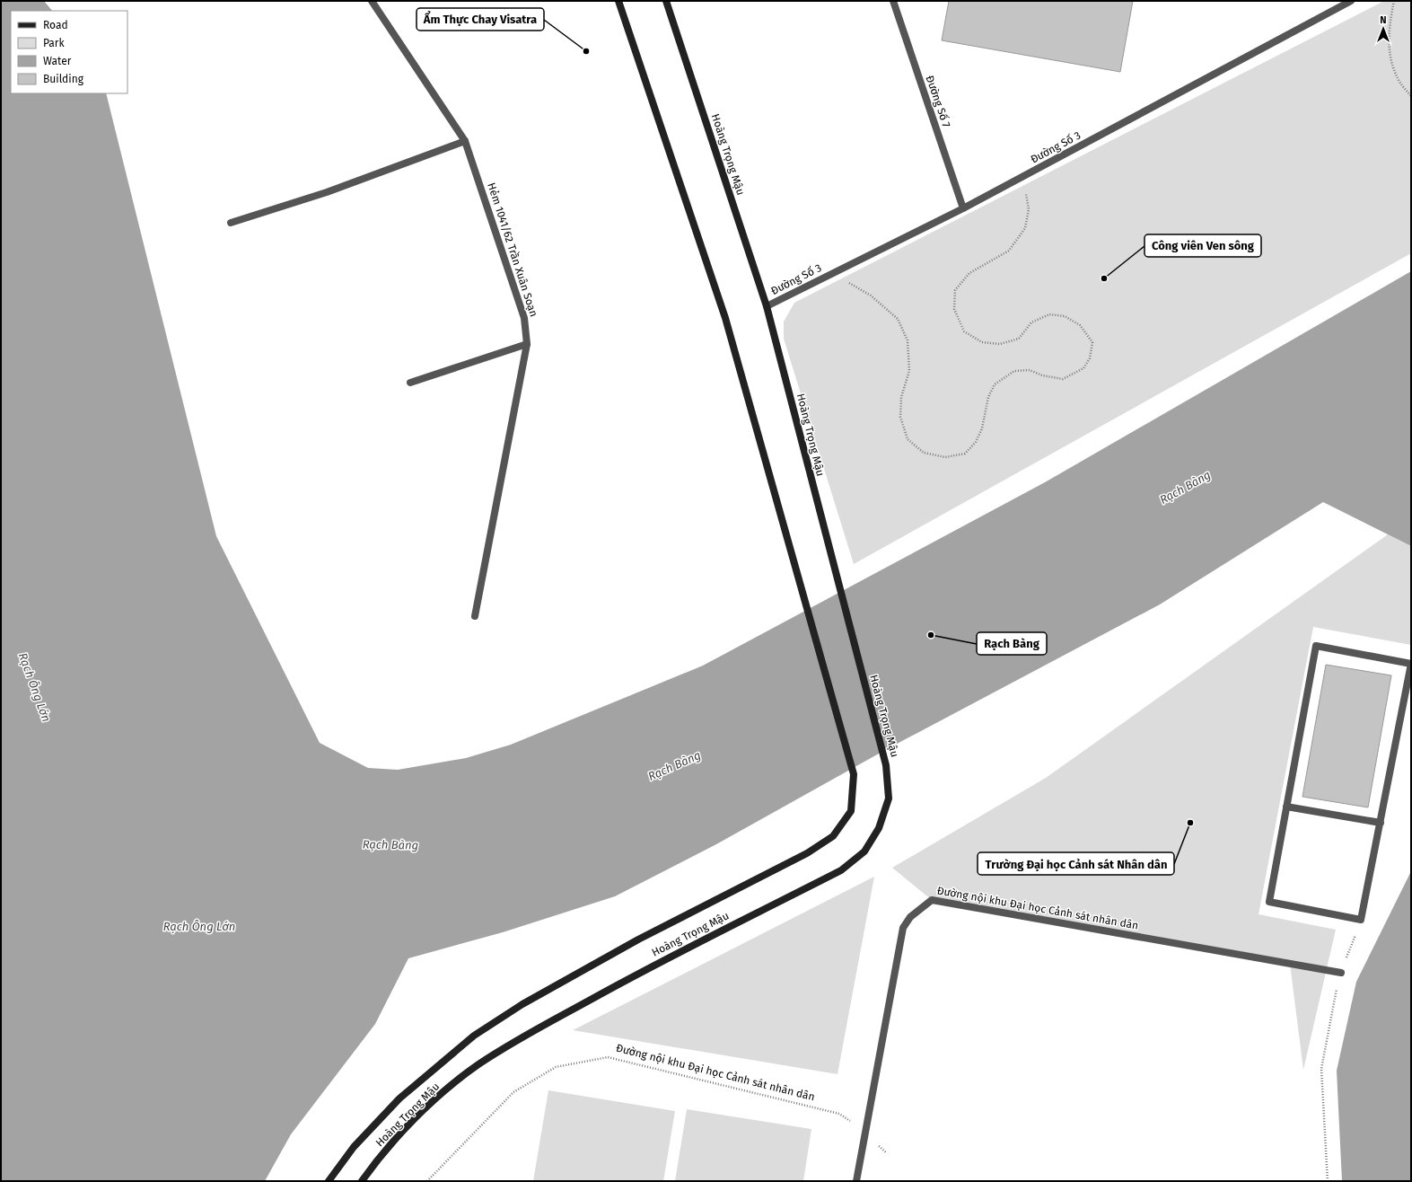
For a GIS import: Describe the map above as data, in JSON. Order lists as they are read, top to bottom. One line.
{"streets":{"main road":["Hoàng Trọng Mậu"],"street":["Đường Số 7","Đường Số 3","Hẻm 1041/62 Trần Xuân Soạn","Đường nội khu Đại học Cảnh sát nhân dân"]},"crossings":[["Đường Số 7","Đường Số 3"],["Đường Số 3","Hoàng Trọng Mậu"]],"water":["Rạch Bàng","Rạch Ông Lớn"],"places":["Ẩm Thực Chay Visatra","Công viên Ven sông","Rạch Bàng","Trường Đại học Cảnh sát Nhân dân"],"legend":["Road","Park","Water","Building"],"north":"top"}
